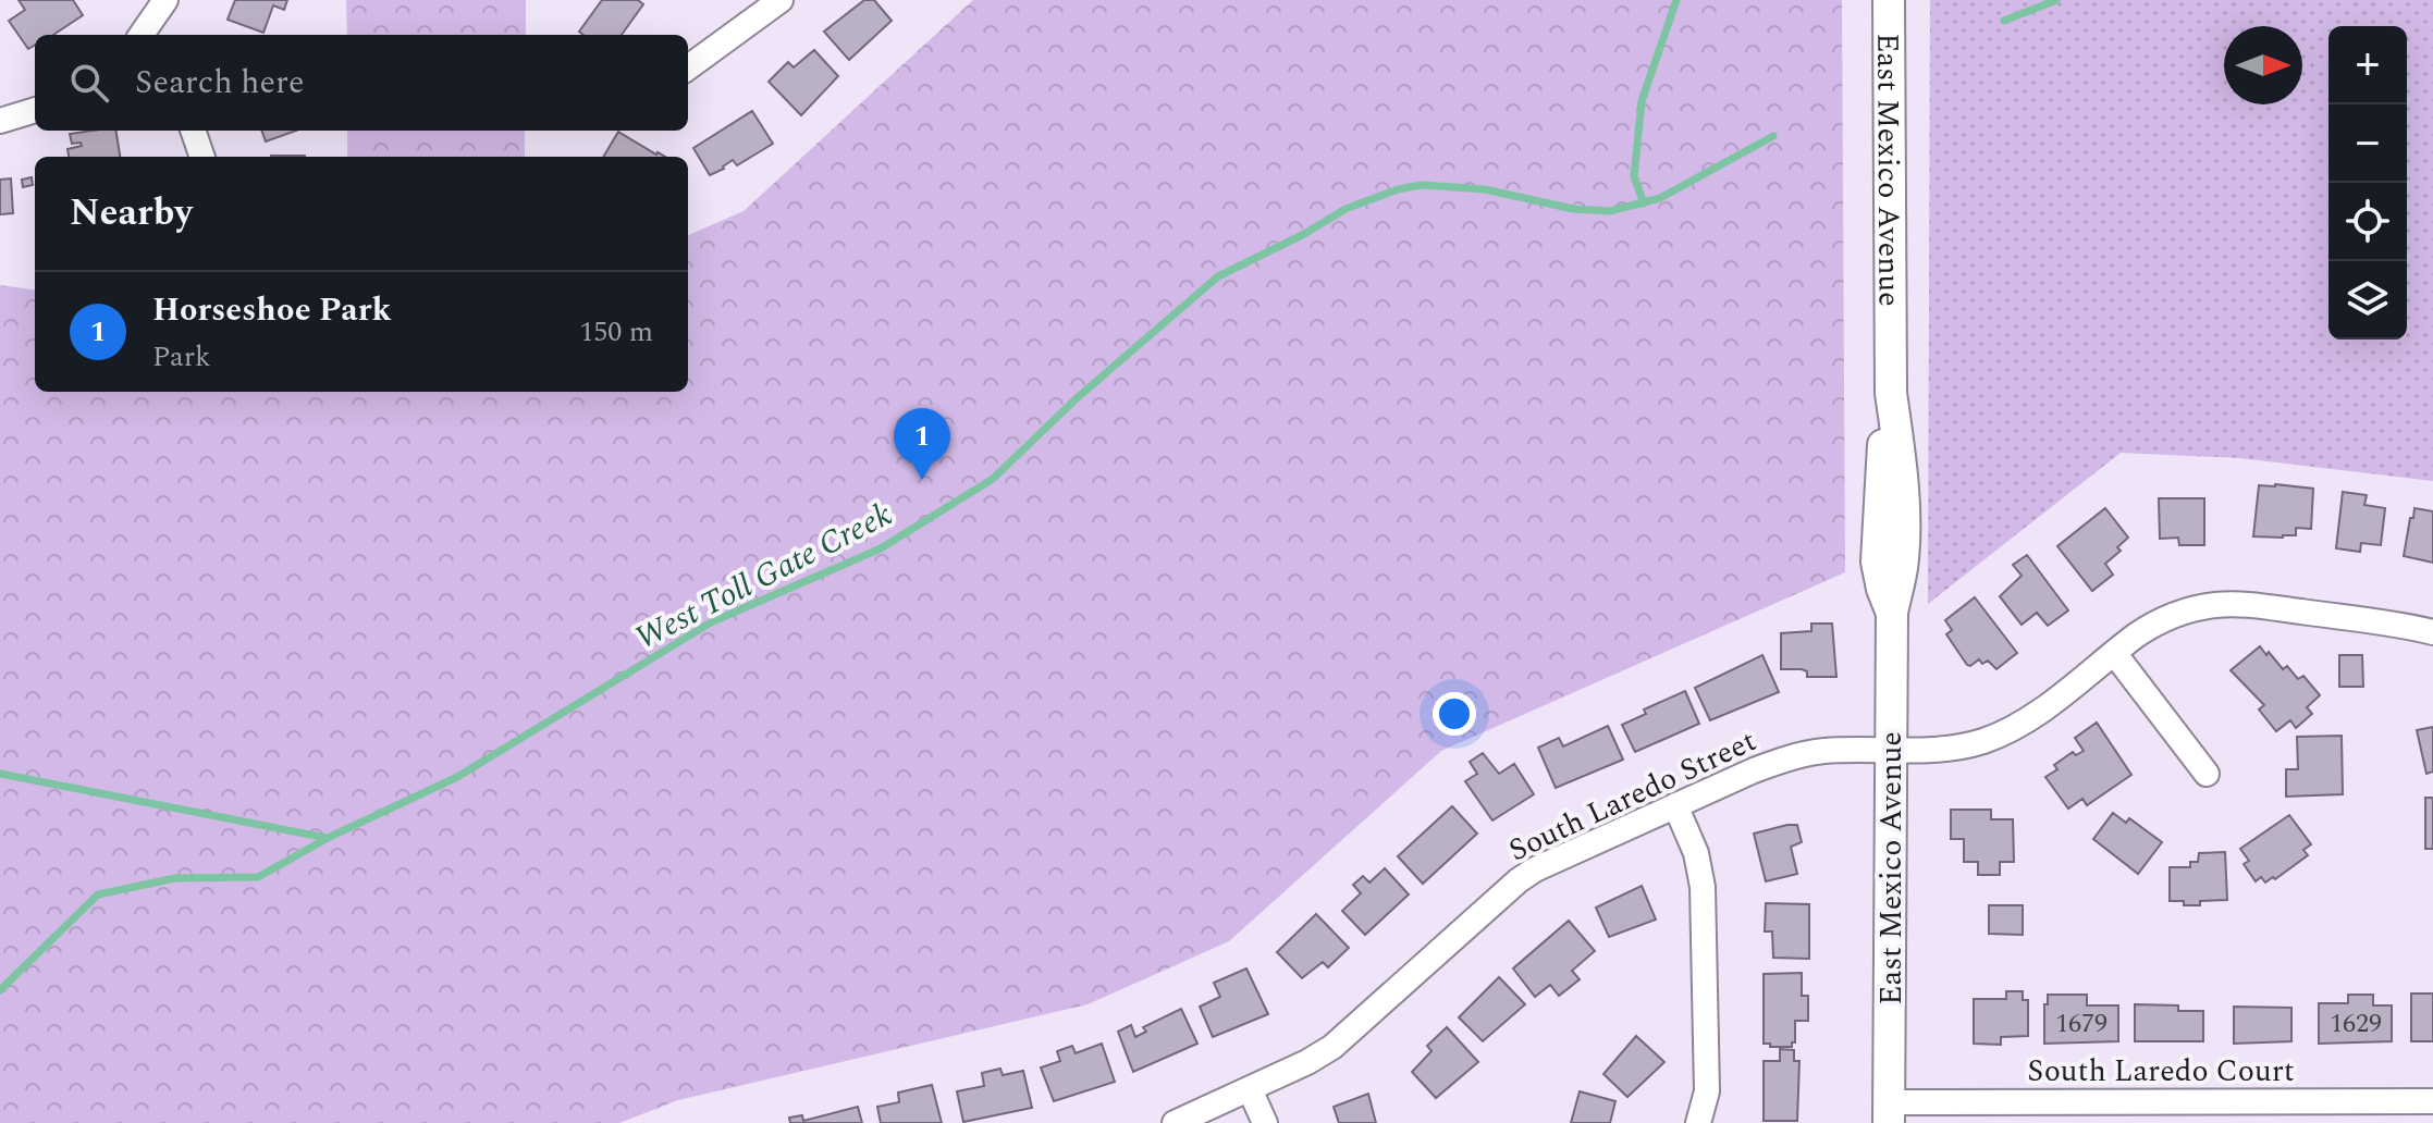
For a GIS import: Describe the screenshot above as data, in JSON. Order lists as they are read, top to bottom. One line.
{"streets":{"street":["East Mexico Avenue","South Laredo Street","South Laredo Court"]},"crossings":[["East Mexico Avenue","South Laredo Street"],["East Mexico Avenue","South Laredo Court"]],"water":["West Toll Gate Creek"],"house_numbers":["1679","1629"],"north":"right","page":{"map_buttons":["+","−"],"search":"Search here","heading":"Nearby","list":[{"mark":"1","name":"Horseshoe Park","note":"Park","value":"150 m"}],"pins":"1"}}
